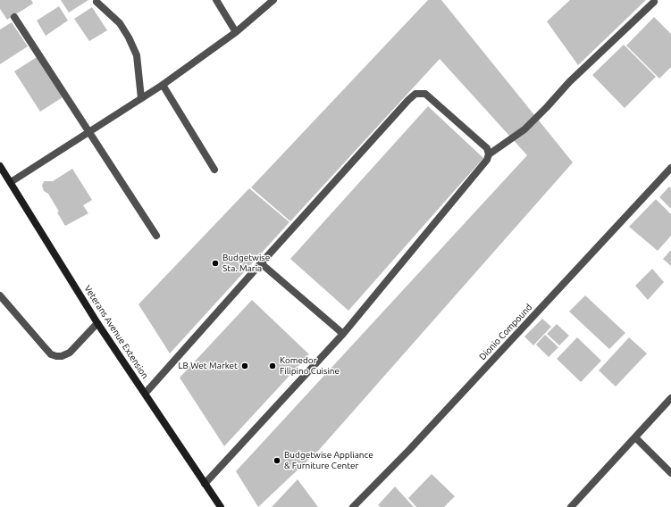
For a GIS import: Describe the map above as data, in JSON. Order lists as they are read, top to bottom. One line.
{"streets":{"main road":["Veterans Avenue Extension"],"street":["Dionio Compound"]},"places":["Budgetwise Sta. Maria","LB Wet Market","Komedor Filipino Cuisine","Budgetwise Appliance & Furniture Center"]}
